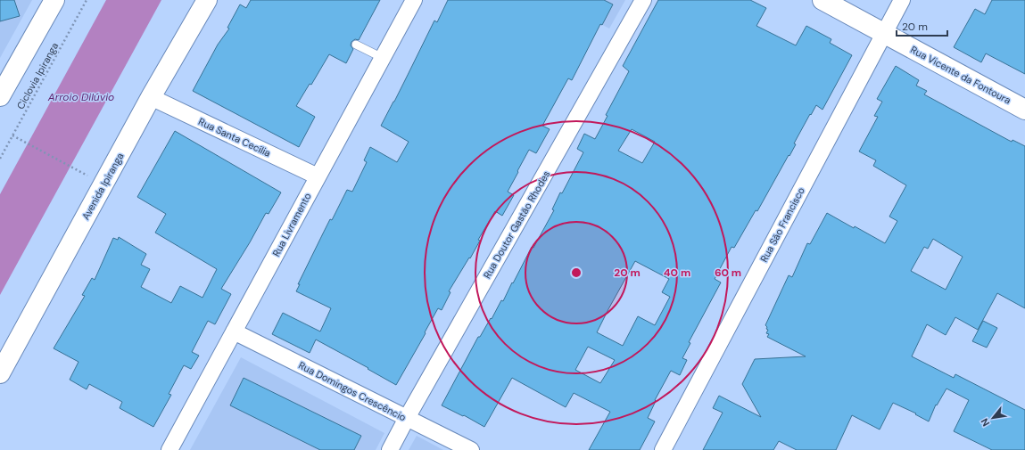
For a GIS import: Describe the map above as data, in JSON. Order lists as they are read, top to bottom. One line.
{"streets":{"main road":["Rua Vicente da Fontoura","Avenida Ipiranga"],"street":["Rua Santa Cecília","Rua Livramento","Rua Doutor Gastão Rhodes","Rua São Francisco","Rua Domingos Crescêncio"],"path":["Ciclovia Ipiranga"]},"crossings":[["Rua Vicente da Fontoura","Rua São Francisco"],["Rua Santa Cecília","Avenida Ipiranga"],["Rua Santa Cecília","Rua Livramento"],["Rua Livramento","Rua Domingos Crescêncio"],["Rua Doutor Gastão Rhodes","Rua Domingos Crescêncio"]],"water":["Arroio Dilúvio"],"scale_bar":"20 m","north":"bottom left","rings":["20 m","40 m","60 m"]}
